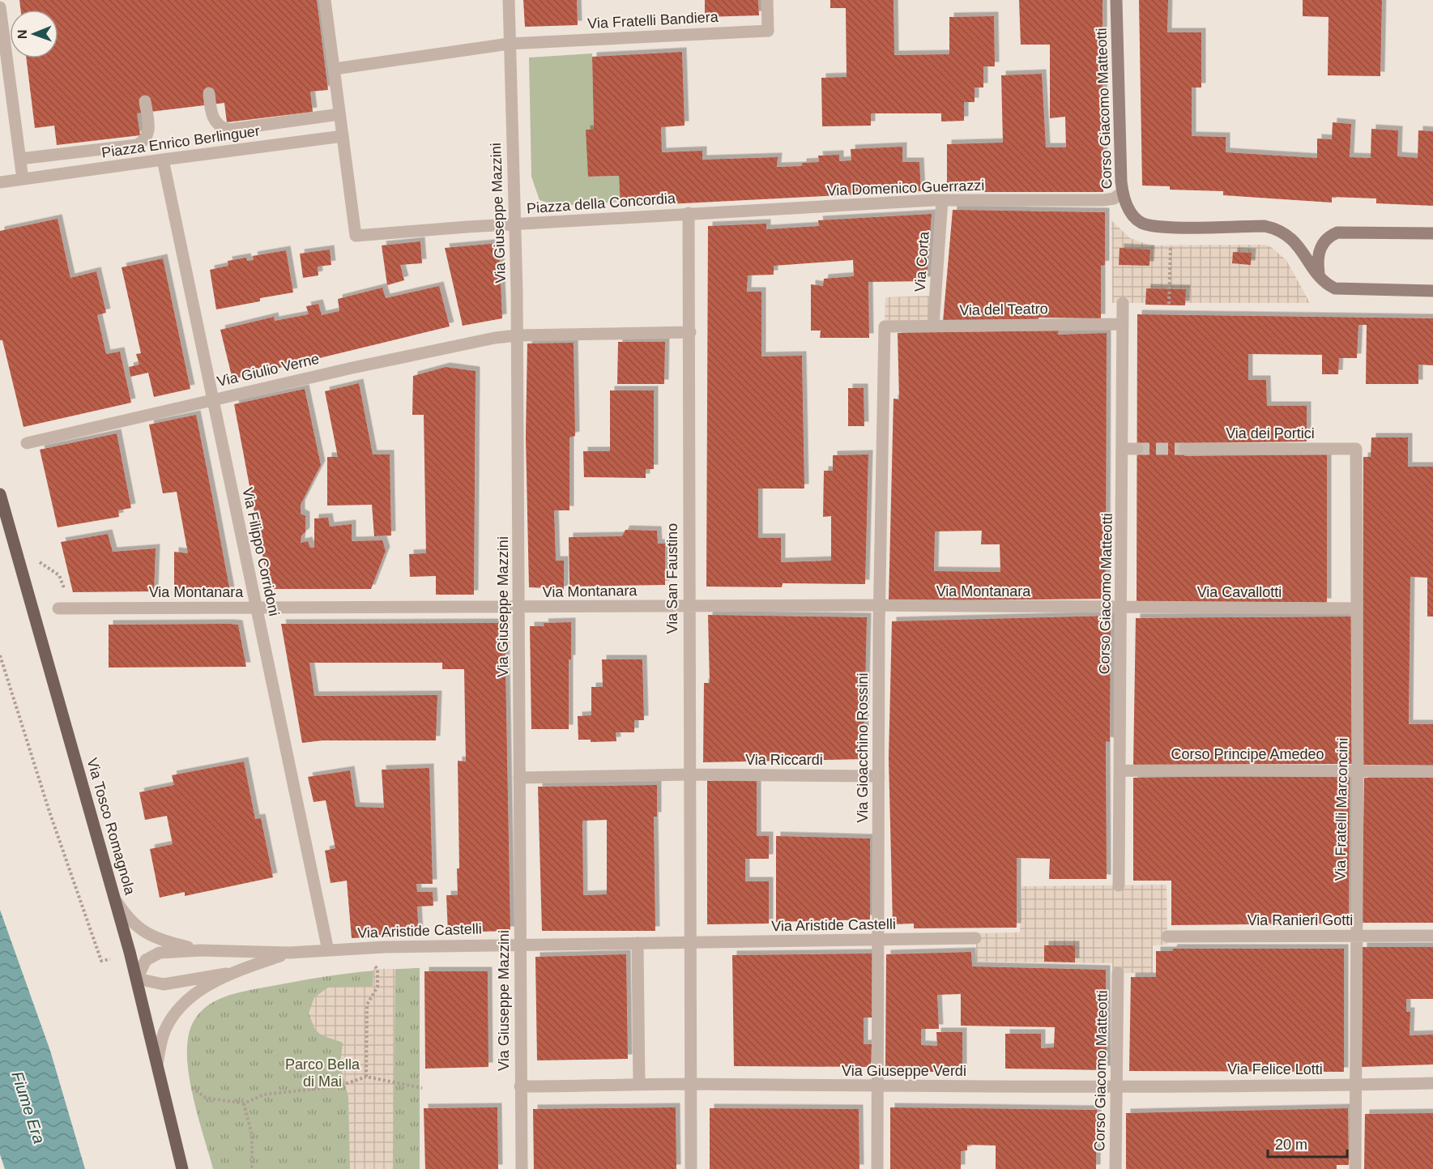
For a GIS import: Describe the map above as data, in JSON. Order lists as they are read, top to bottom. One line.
{"streets":{"main road":["Via Tosco Romagnola"],"street":["Via Fratelli Bandiera","Corso Giacomo Matteotti","Piazza Enrico Berlinguer","Via Domenico Guerrazzi","Piazza della Concordia","Via Giuseppe Mazzini","Via Corta","Via del Teatro","Via Giulio Verne","Via dei Portici","Via Filippo Corridoni","Via San Faustino","Via Montanara","Via Cavallotti","Via Gioacchino Rossini","Corso Principe Amedeo","Via Riccardi","Via Fratelli Marconcini","Via Ranieri Gotti","Via Aristide Castelli","Via Felice Lotti","Via Giuseppe Verdi"]},"crossings":[["Via Fratelli Bandiera","Via Giuseppe Mazzini"],["Corso Giacomo Matteotti","Via Domenico Guerrazzi"],["Corso Giacomo Matteotti","Via del Teatro"],["Corso Giacomo Matteotti","Via Montanara"],["Corso Giacomo Matteotti","Via Cavallotti"],["Corso Giacomo Matteotti","Corso Principe Amedeo"],["Corso Giacomo Matteotti","Via Felice Lotti"],["Corso Giacomo Matteotti","Via Giuseppe Verdi"],["Piazza Enrico Berlinguer","Via Filippo Corridoni"],["Via Domenico Guerrazzi","Piazza della Concordia"],["Via Domenico Guerrazzi","Via Corta"],["Via Domenico Guerrazzi","Via San Faustino"],["Piazza della Concordia","Via Giuseppe Mazzini"],["Piazza della Concordia","Via San Faustino"],["Via Giuseppe Mazzini","Via Giulio Verne"],["Via Giuseppe Mazzini","Via Montanara"],["Via Giuseppe Mazzini","Via Riccardi"],["Via Giuseppe Mazzini","Via Aristide Castelli"],["Via Corta","Via del Teatro"],["Via del Teatro","Via Gioacchino Rossini"],["Via Giulio Verne","Via Filippo Corridoni"],["Via dei Portici","Via Fratelli Marconcini"],["Via Filippo Corridoni","Via Montanara"],["Via Filippo Corridoni","Via Aristide Castelli"],["Via San Faustino","Via Montanara"],["Via San Faustino","Via Riccardi"],["Via San Faustino","Via Aristide Castelli"],["Via San Faustino","Via Giuseppe Verdi"],["Via Montanara","Via Cavallotti"],["Via Montanara","Via Gioacchino Rossini"],["Via Cavallotti","Via Fratelli Marconcini"],["Via Gioacchino Rossini","Via Riccardi"],["Via Gioacchino Rossini","Via Aristide Castelli"],["Via Gioacchino Rossini","Via Giuseppe Verdi"],["Corso Principe Amedeo","Via Fratelli Marconcini"],["Via Fratelli Marconcini","Via Ranieri Gotti"],["Via Fratelli Marconcini","Via Felice Lotti"],["Via Tosco Romagnola","Via Aristide Castelli"],["Via Felice Lotti","Via Giuseppe Verdi"]],"water":["Fiume Era"],"parks":["Parco Bella di Mai"],"scale_bar":"20 m","north":"left"}
